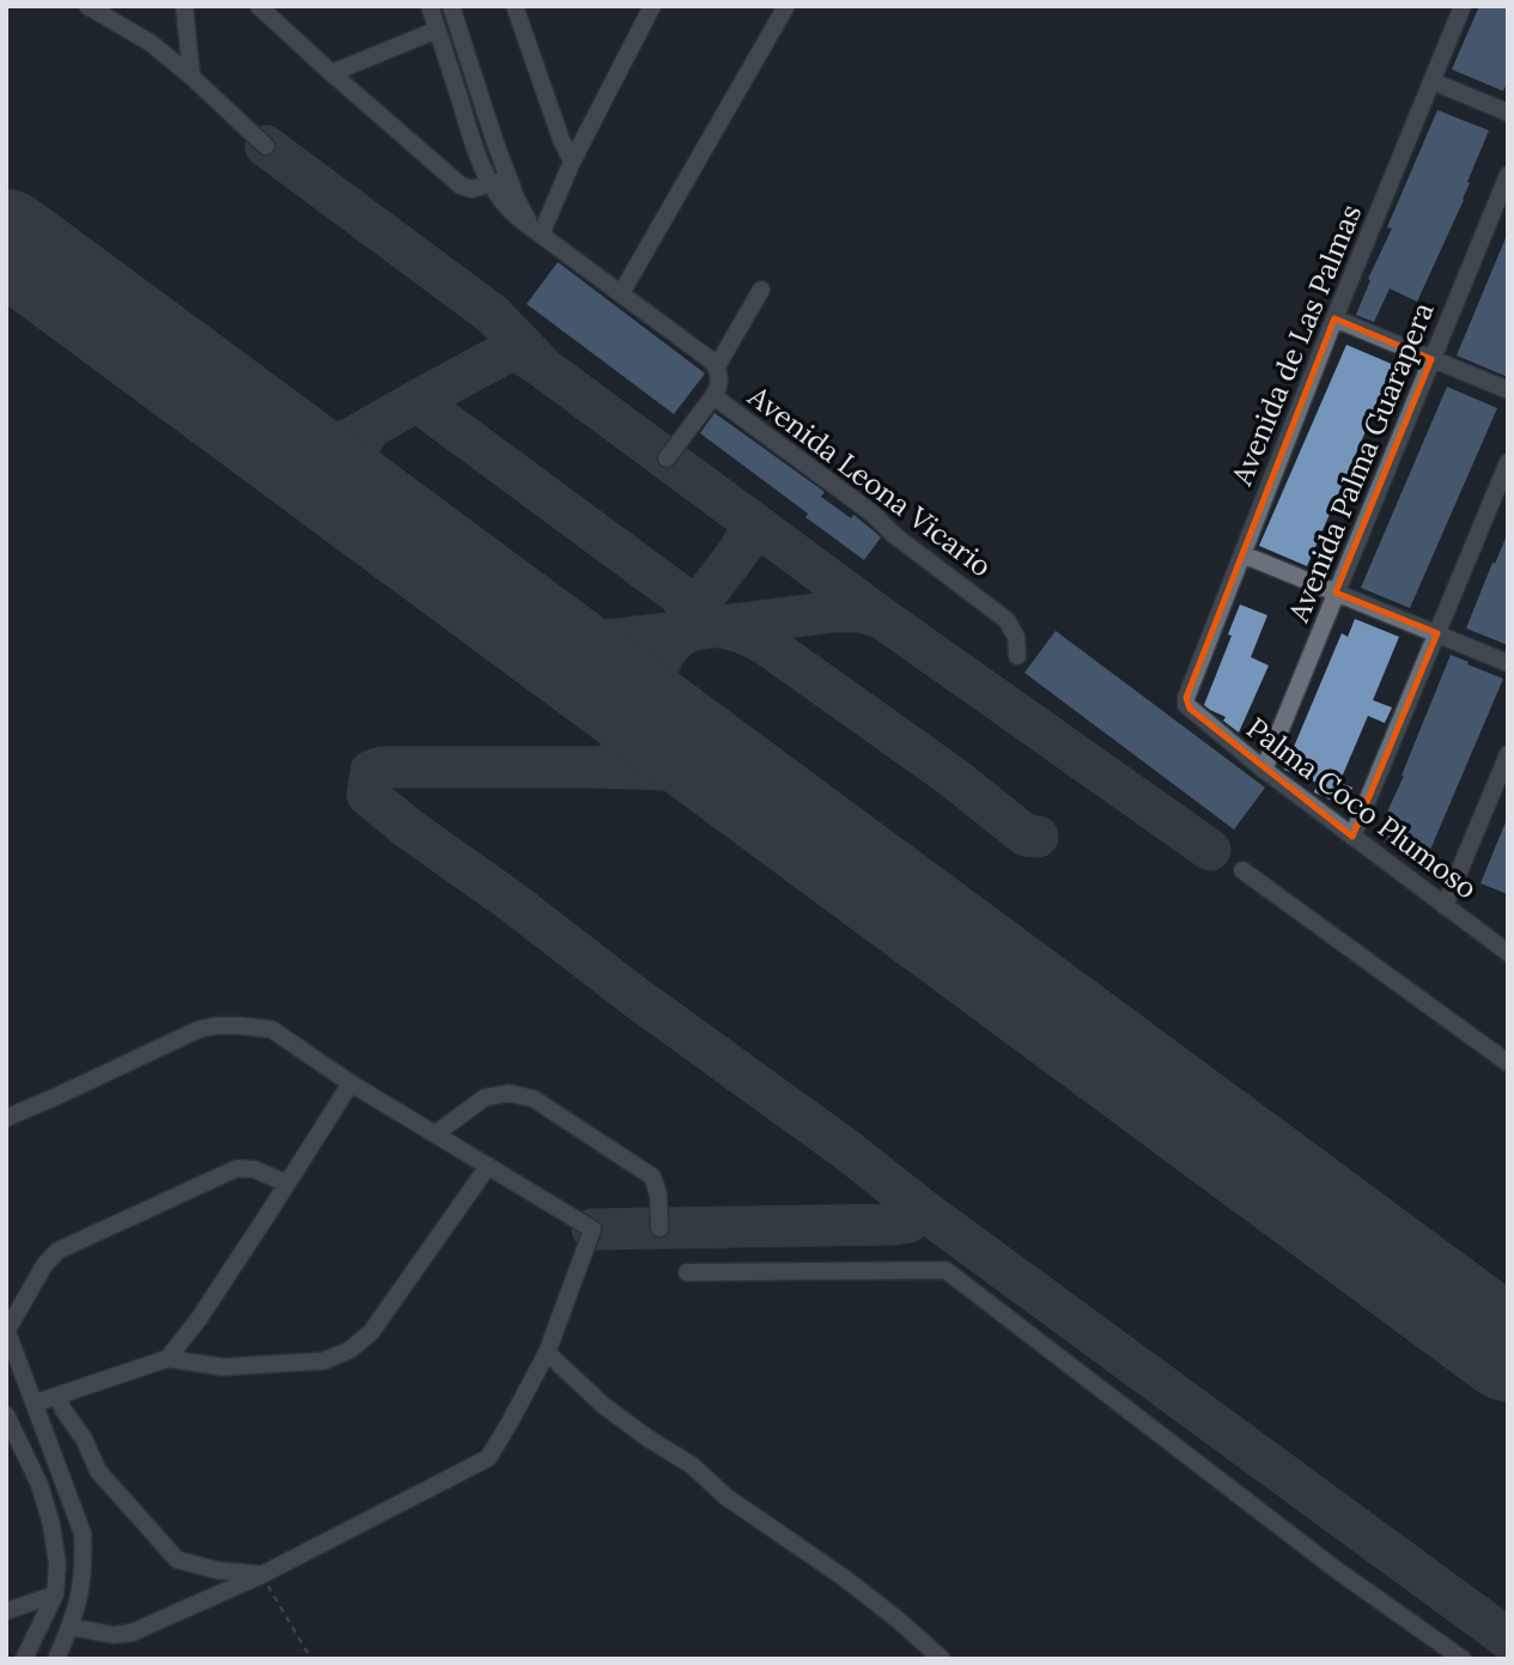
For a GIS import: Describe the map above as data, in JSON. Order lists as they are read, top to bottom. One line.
{"streets":{"street":["Avenida de Las Palmas","Avenida Palma Guarapera","Avenida Leona Vicario","Palma Coco Plumoso"]},"crossings":[["Avenida de Las Palmas","Palma Coco Plumoso"],["Avenida Palma Guarapera","Palma Coco Plumoso"]]}
